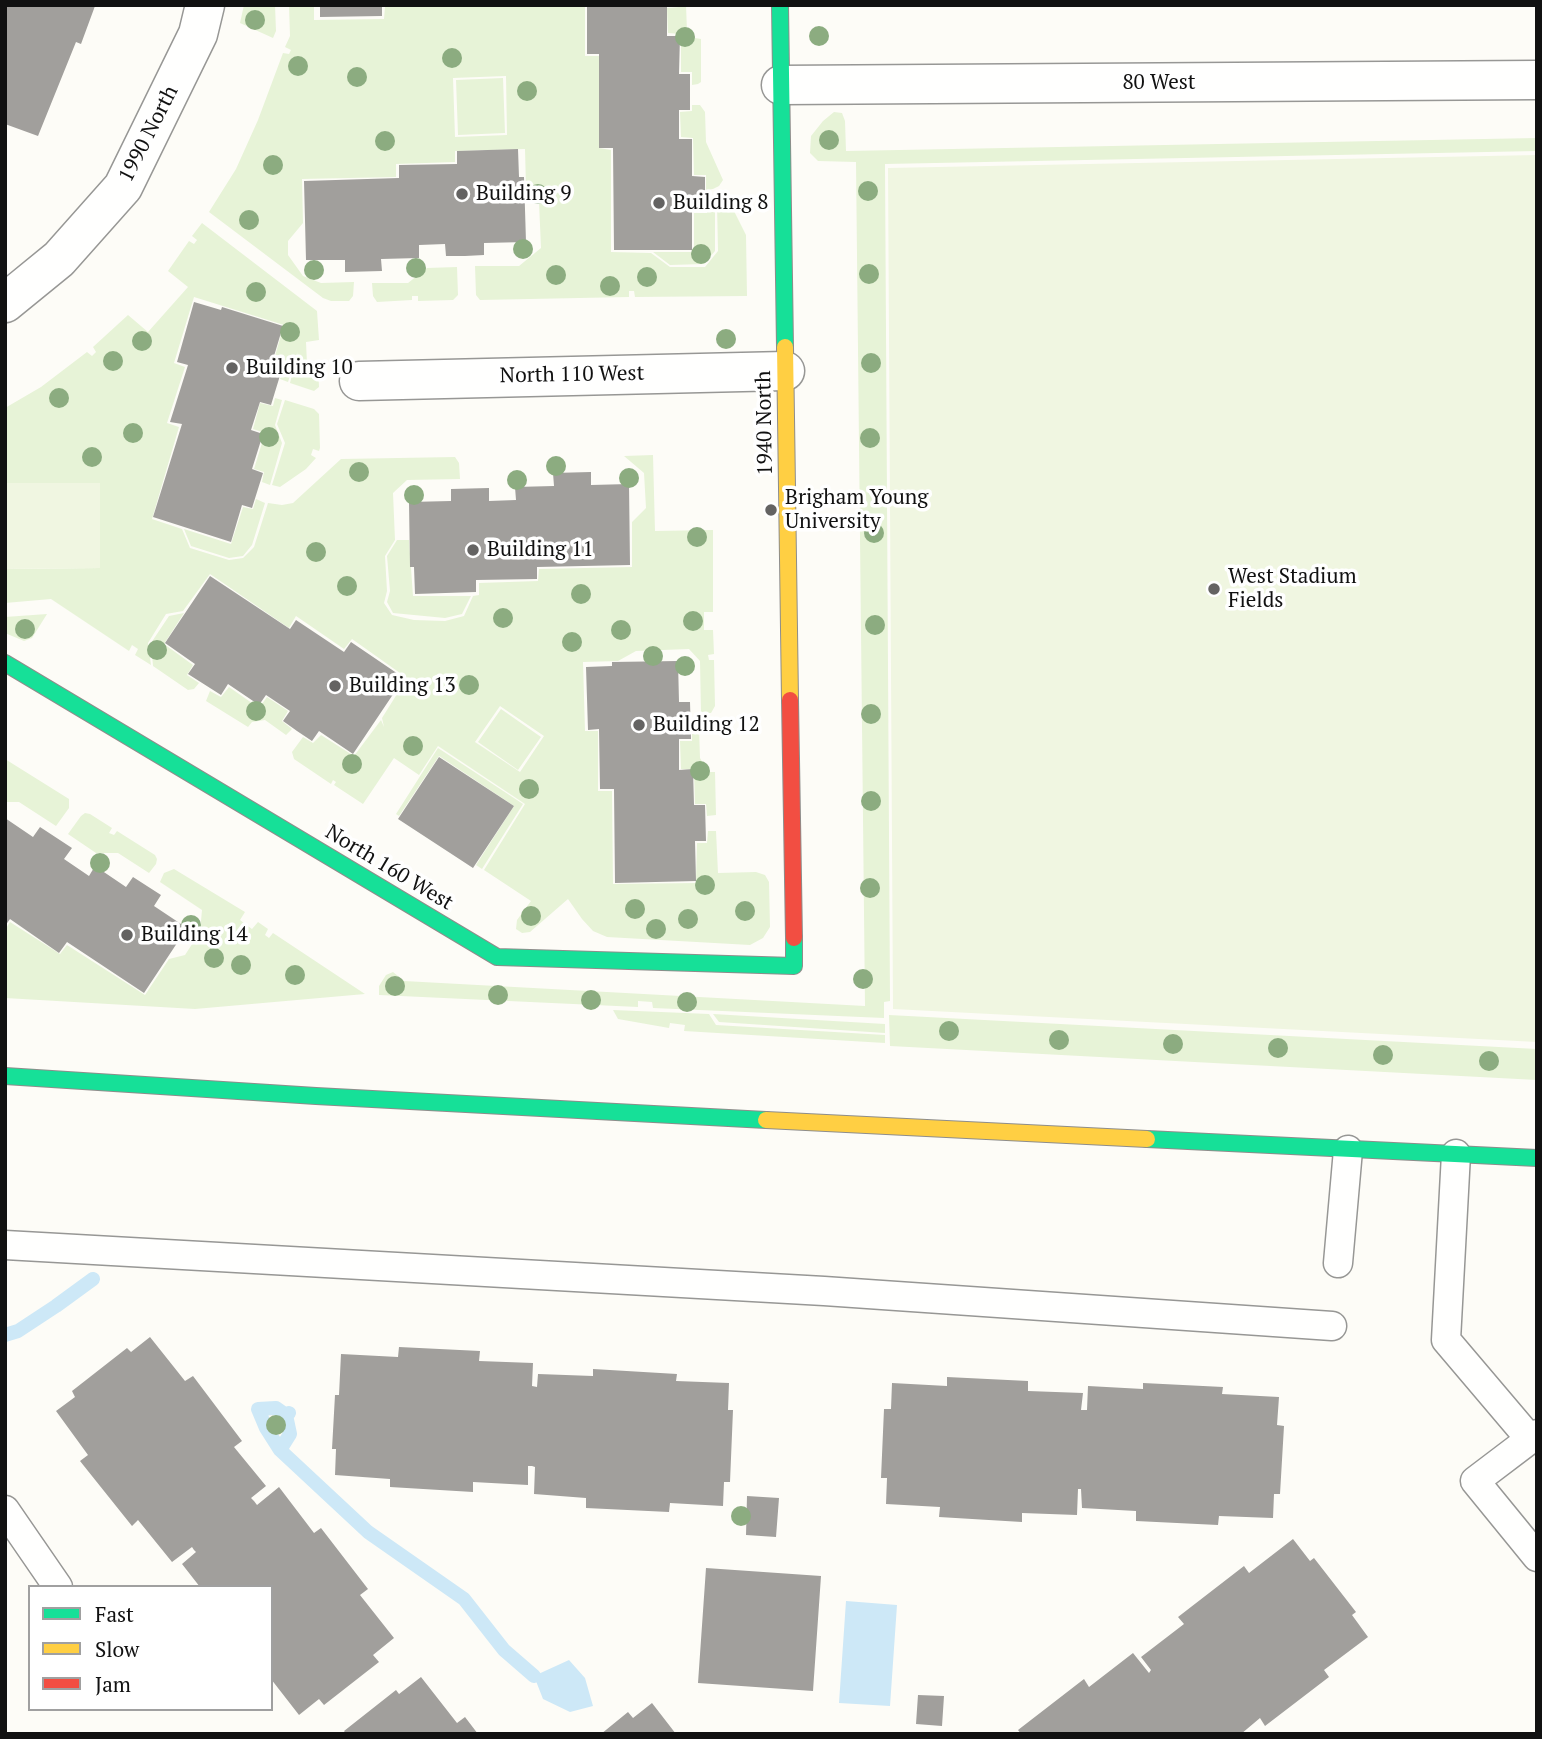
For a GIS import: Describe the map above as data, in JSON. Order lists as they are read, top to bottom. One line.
{"streets":{"street":["80 West","1990 North","North 110 West","1940 North","North 160 West"]},"crossings":[["80 West","1940 North"],["North 110 West","1940 North"],["1940 North","North 160 West"]],"places":["Building 9","Building 8","Building 10","Brigham Young University","Building 11","West Stadium Fields","Building 13","Building 12","Building 14"],"legend":["Fast","Slow","Jam"]}
